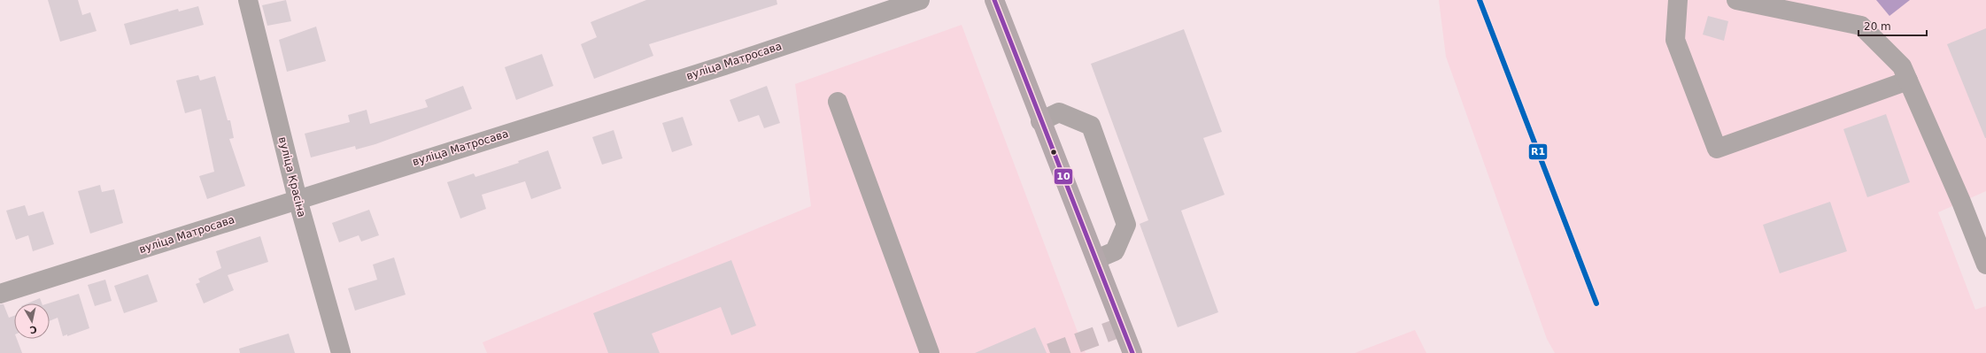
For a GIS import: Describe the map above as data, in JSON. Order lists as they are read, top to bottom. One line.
{"streets":{"street":["вуліца Матросава","вуліца Красіна"]},"crossings":[["вуліца Матросава","вуліца Красіна"]],"lines":["transit line R1","transit line 10"],"scale_bar":"20 m","north":"bottom"}
